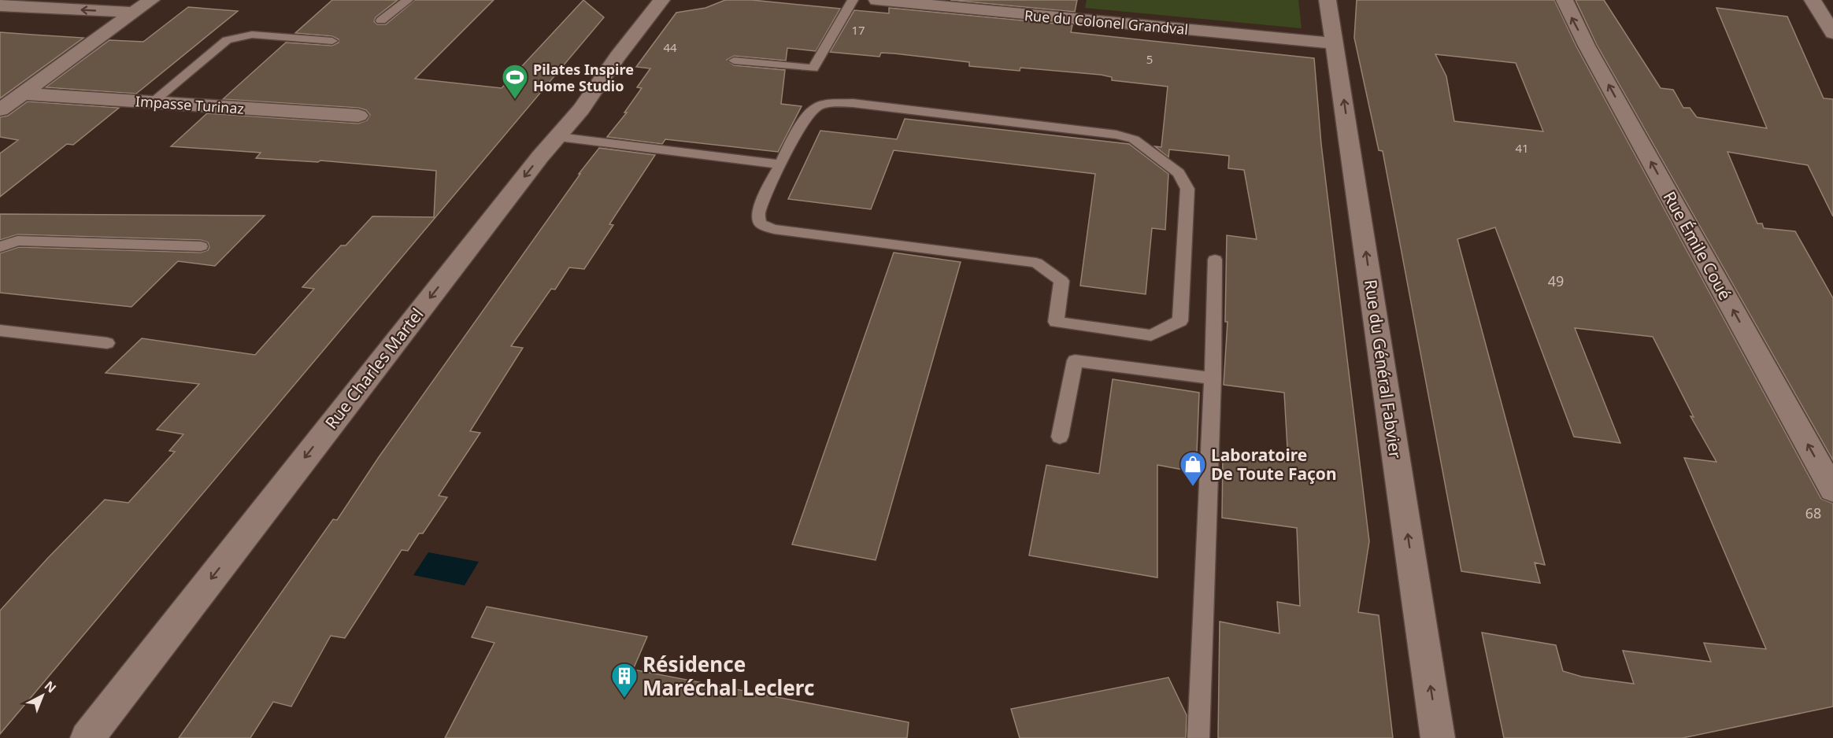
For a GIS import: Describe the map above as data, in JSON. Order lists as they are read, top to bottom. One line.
{"streets":{"street":["Rue du Colonel Grandval","Impasse Turinaz","Rue Émile Coué","Rue Charles Martel","Rue du Général Fabvier"]},"crossings":[["Rue du Colonel Grandval","Rue du Général Fabvier"]],"one_way":["Rue Émile Coué","Rue Charles Martel","Rue du Général Fabvier"],"places":{"sports":["Pilates Inspire Home Studio"],"shop":["Laboratoire De Toute Façon"],"building":["Résidence Maréchal Leclerc"]},"house_numbers":["17","44","5","41","49","68"],"north":"top right"}
